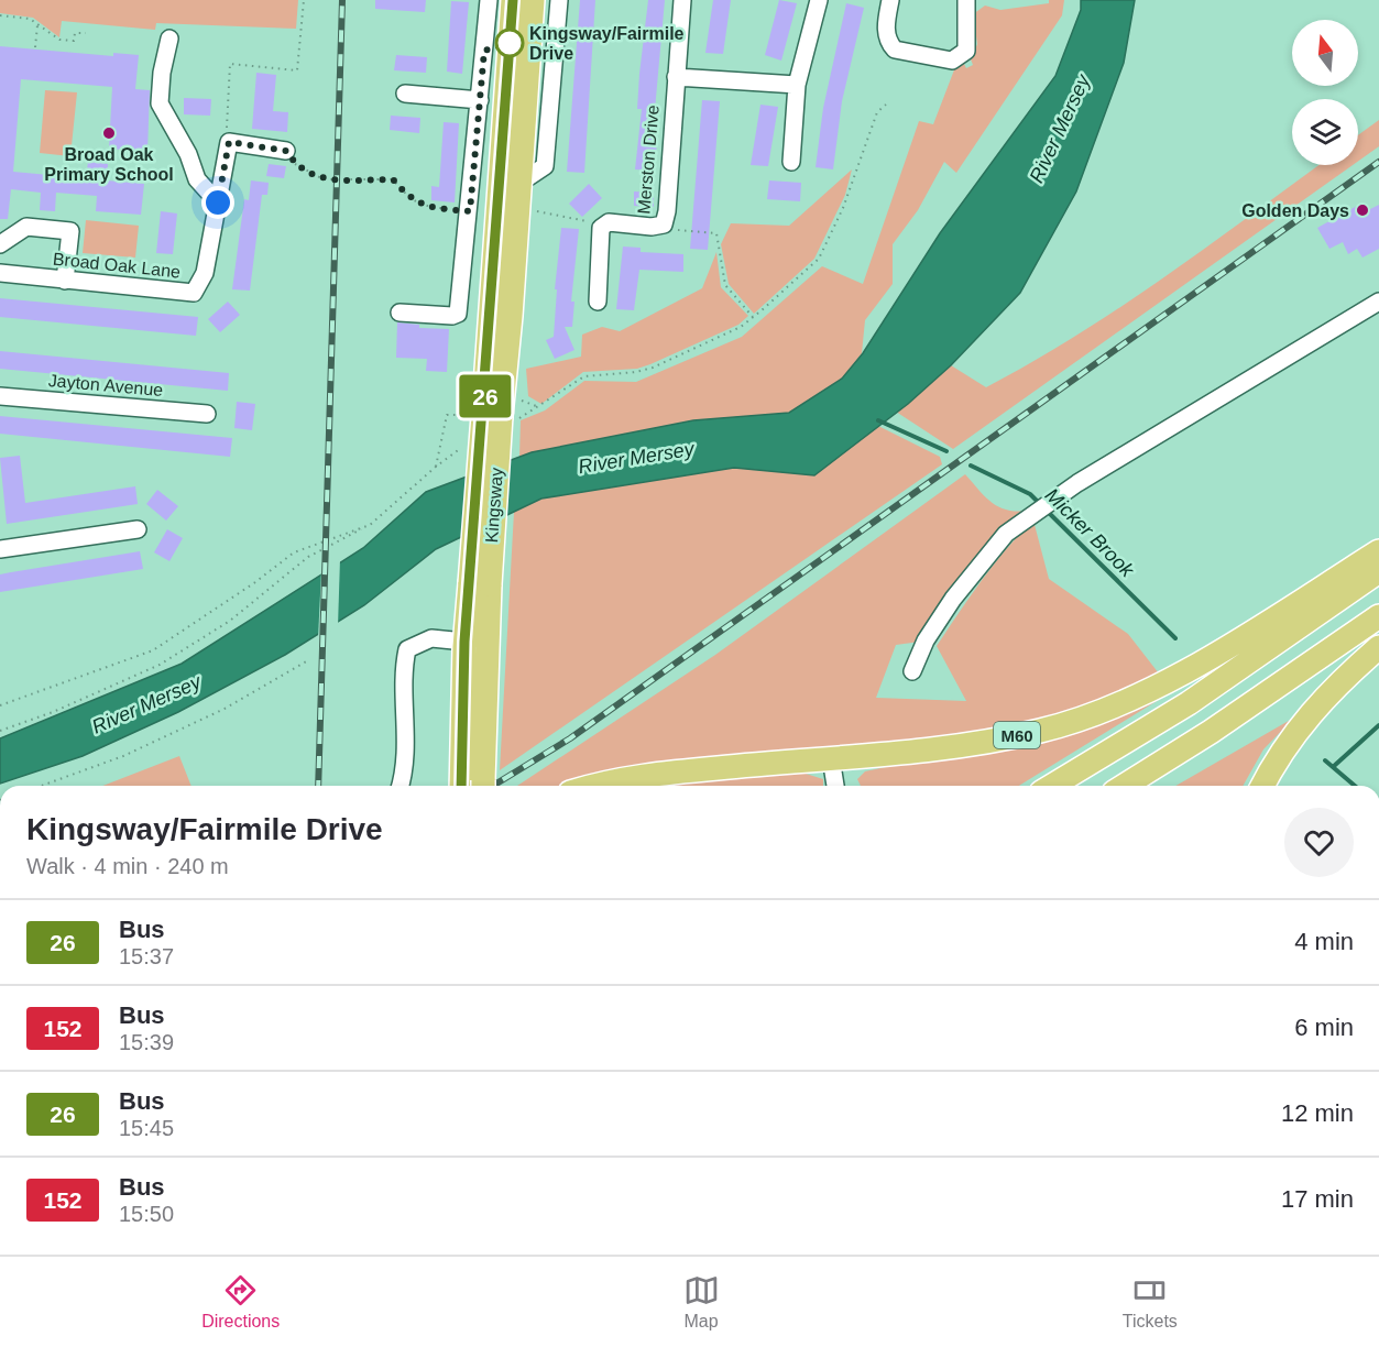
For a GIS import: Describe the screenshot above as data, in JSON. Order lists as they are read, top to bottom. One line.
{"streets":{"highway":["Kingsway","M60"],"street":["Merston Drive","Broad Oak Lane","Jayton Avenue"]},"water":["River Mersey","Micker Brook"],"places":["Kingsway/Fairmile Drive","Broad Oak Primary School","Golden Days"],"lines":["bus line 26"],"north":"top","page":{"on_map":"26","heading":["Kingsway/Fairmile Drive","Walk · 4 min · 240 m"],"list":[{"mark":"26","name":"Bus","note":"15:37","value":"4 min"},{"mark":"152","name":"Bus","note":"15:39","value":"6 min"},{"mark":"26","name":"Bus","note":"15:45","value":"12 min"},{"mark":"152","name":"Bus","note":"15:50","value":"17 min"}],"tabs":["Directions","Map","Tickets"]}}
